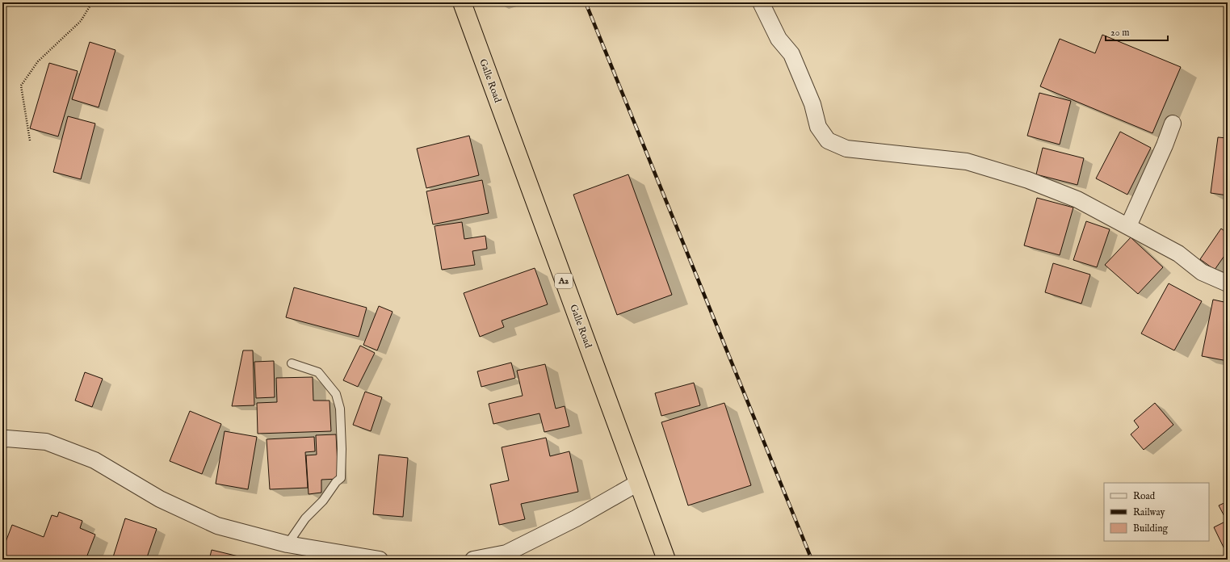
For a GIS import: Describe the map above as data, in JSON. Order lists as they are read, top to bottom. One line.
{"streets":{"highway":["Galle Road","A2"]},"legend":["Road","Railway","Building"],"scale_bar":"20 m"}
